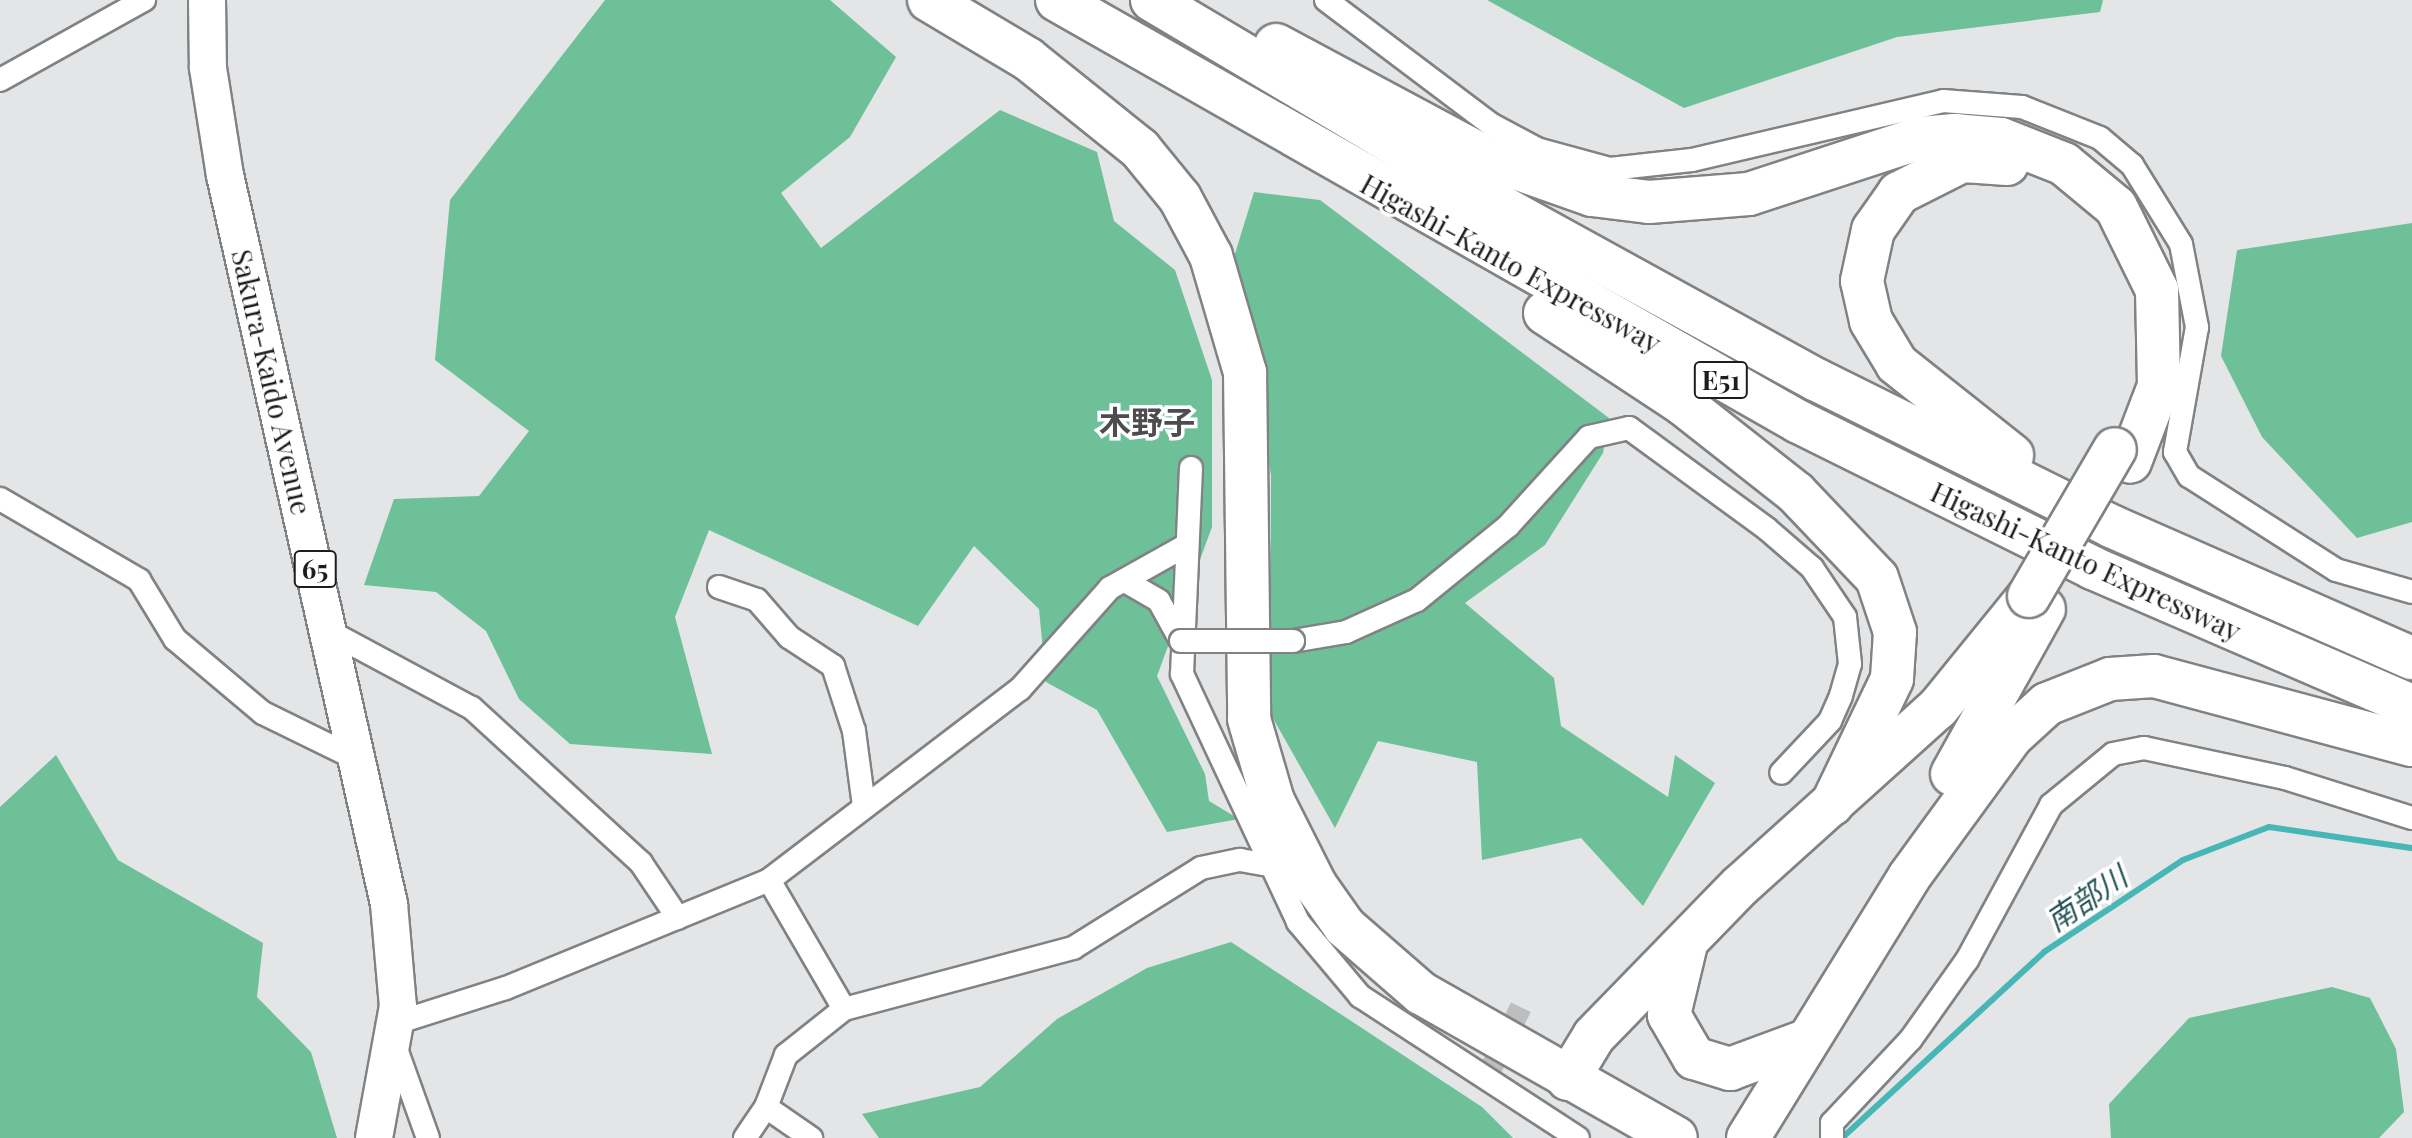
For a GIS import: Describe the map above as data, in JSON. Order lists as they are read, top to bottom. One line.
{"streets":{"highway":["Higashi-Kanto Expressway","E51"],"main road":["Sakura-Kaido Avenue","65"]},"districts":["木野子"],"water":["南部川"]}
